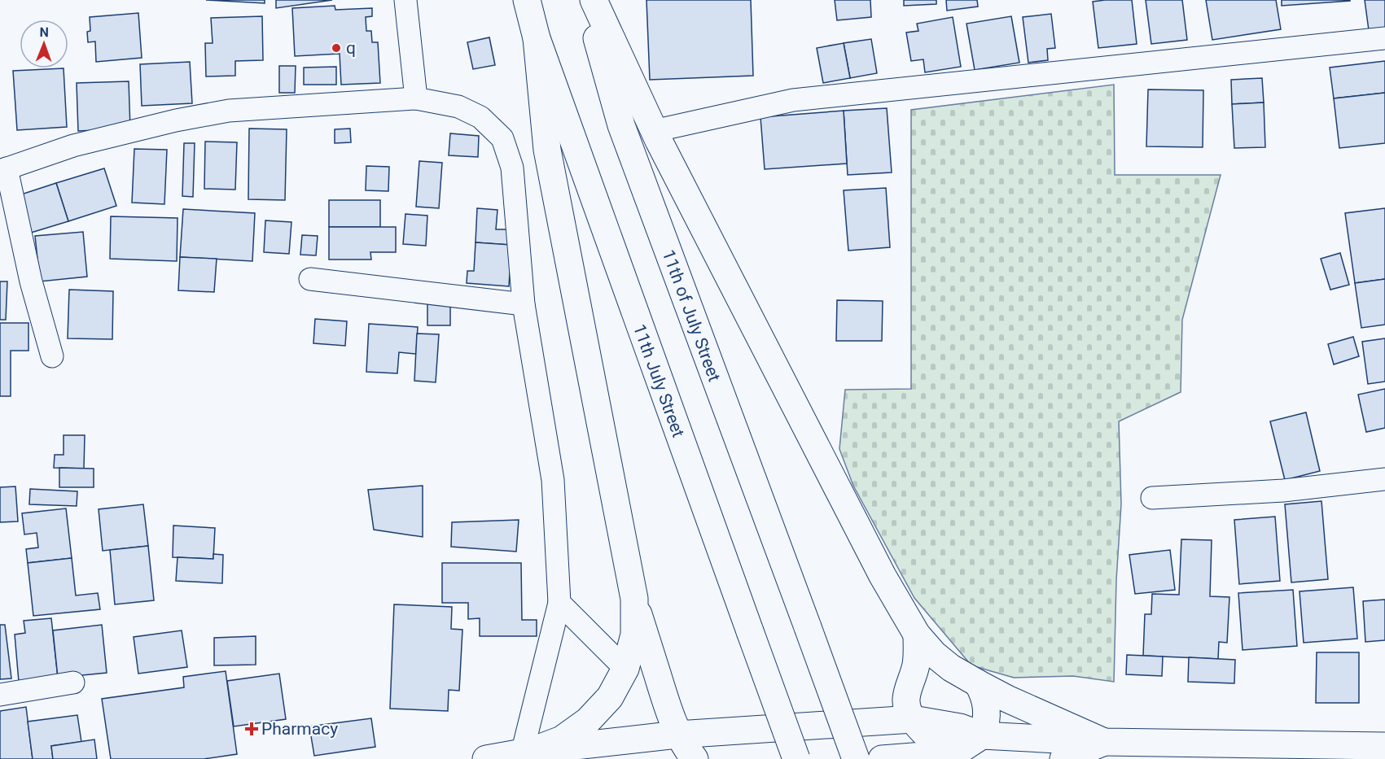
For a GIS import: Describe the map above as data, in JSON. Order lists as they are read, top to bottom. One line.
{"streets":{"main road":["11th of July Street","11th July Street"]},"places":{"other":["q"],"health":["Pharmacy"]},"north":"top"}
